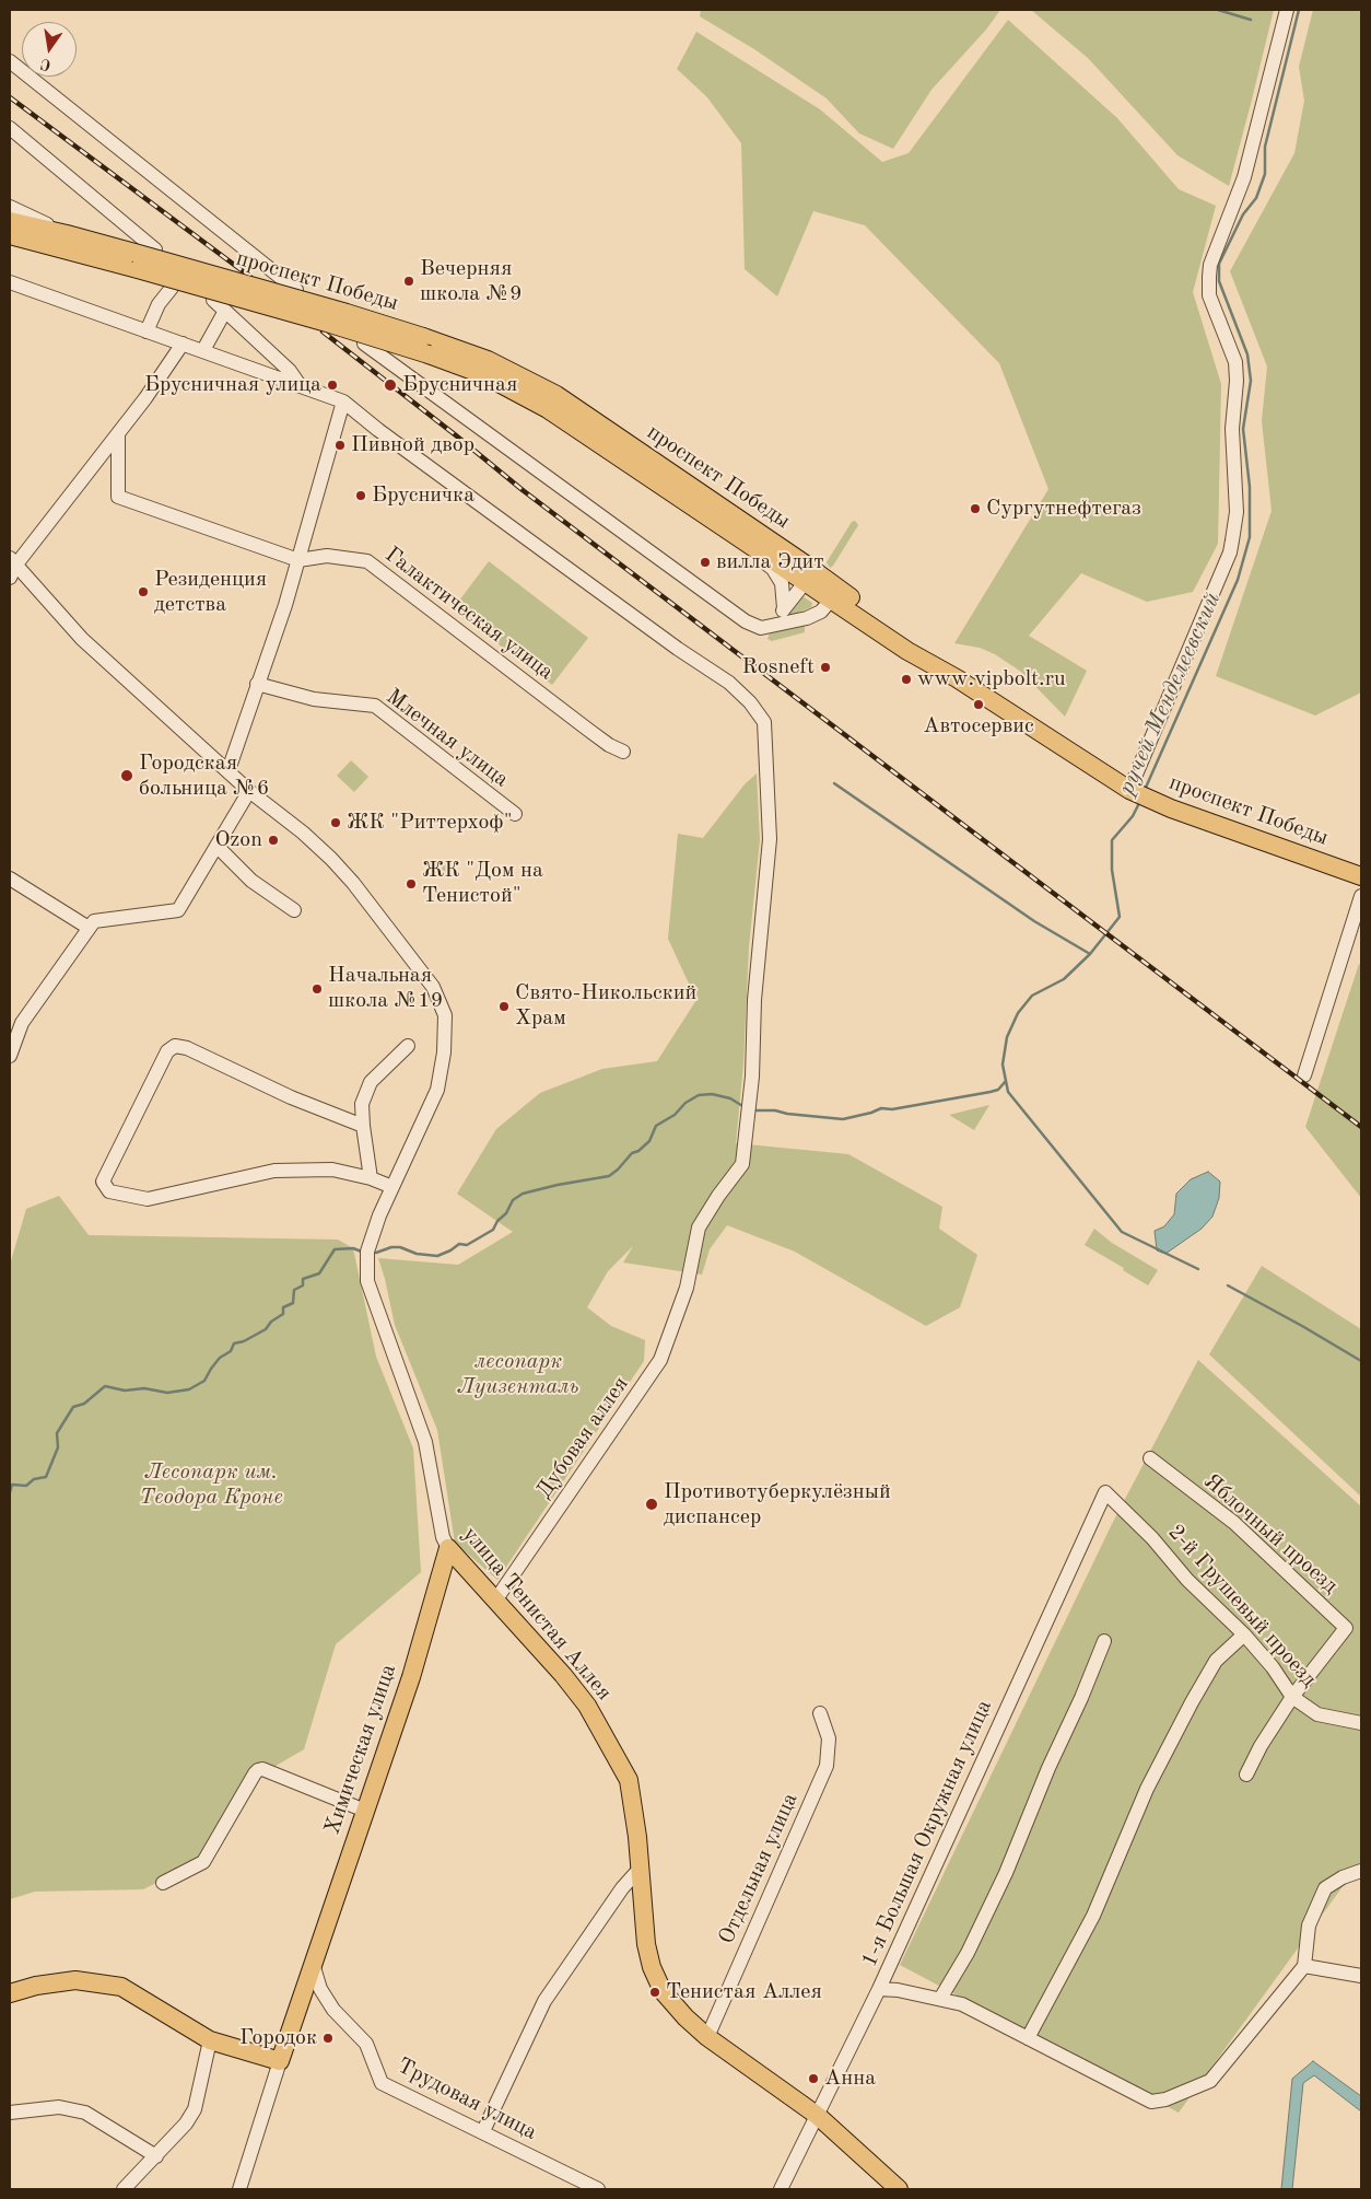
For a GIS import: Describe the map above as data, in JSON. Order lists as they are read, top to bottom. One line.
{"streets":{"main road":["проспект Победы","улица Тенистая Аллея","Химическая улица"],"street":["Галактическая улица","Млечная улица","Дубовая аллея","Яблочный проезд","2-й Грушевый проезд","1-я Большая Окружная улица","Отдельная улица","Трудовая улица"]},"crossings":[["Дубовая аллея","улица Тенистая Аллея"],["Яблочный проезд","2-й Грушевый проезд"],["2-й Грушевый проезд","1-я Большая Окружная улица"],["улица Тенистая Аллея","Химическая улица"],["улица Тенистая Аллея","1-я Большая Окружная улица"],["улица Тенистая Аллея","Отдельная улица"],["Химическая улица","Трудовая улица"]],"water":["ручей Менделеевский"],"parks":["лесопарк Луизенталь","Лесопарк им. Теодора Кроне"],"places":["Вечерняя школа №9","Брусничная улица","Брусничная","Пивной двор","Брусничка","Сургутнефтегаз","вилла Эдит","Резиденция детства","Rosneft","www.vipbolt.ru","Автосервис","Городская больница №6","ЖК \"Риттерхоф\"","Ozon","ЖК \"Дом на Тенистой\"","Начальная школа №19","Свято-Никольский Храм","Противотуберкулёзный диспансер","Тенистая Аллея","Городок","Анна"],"north":"bottom"}
